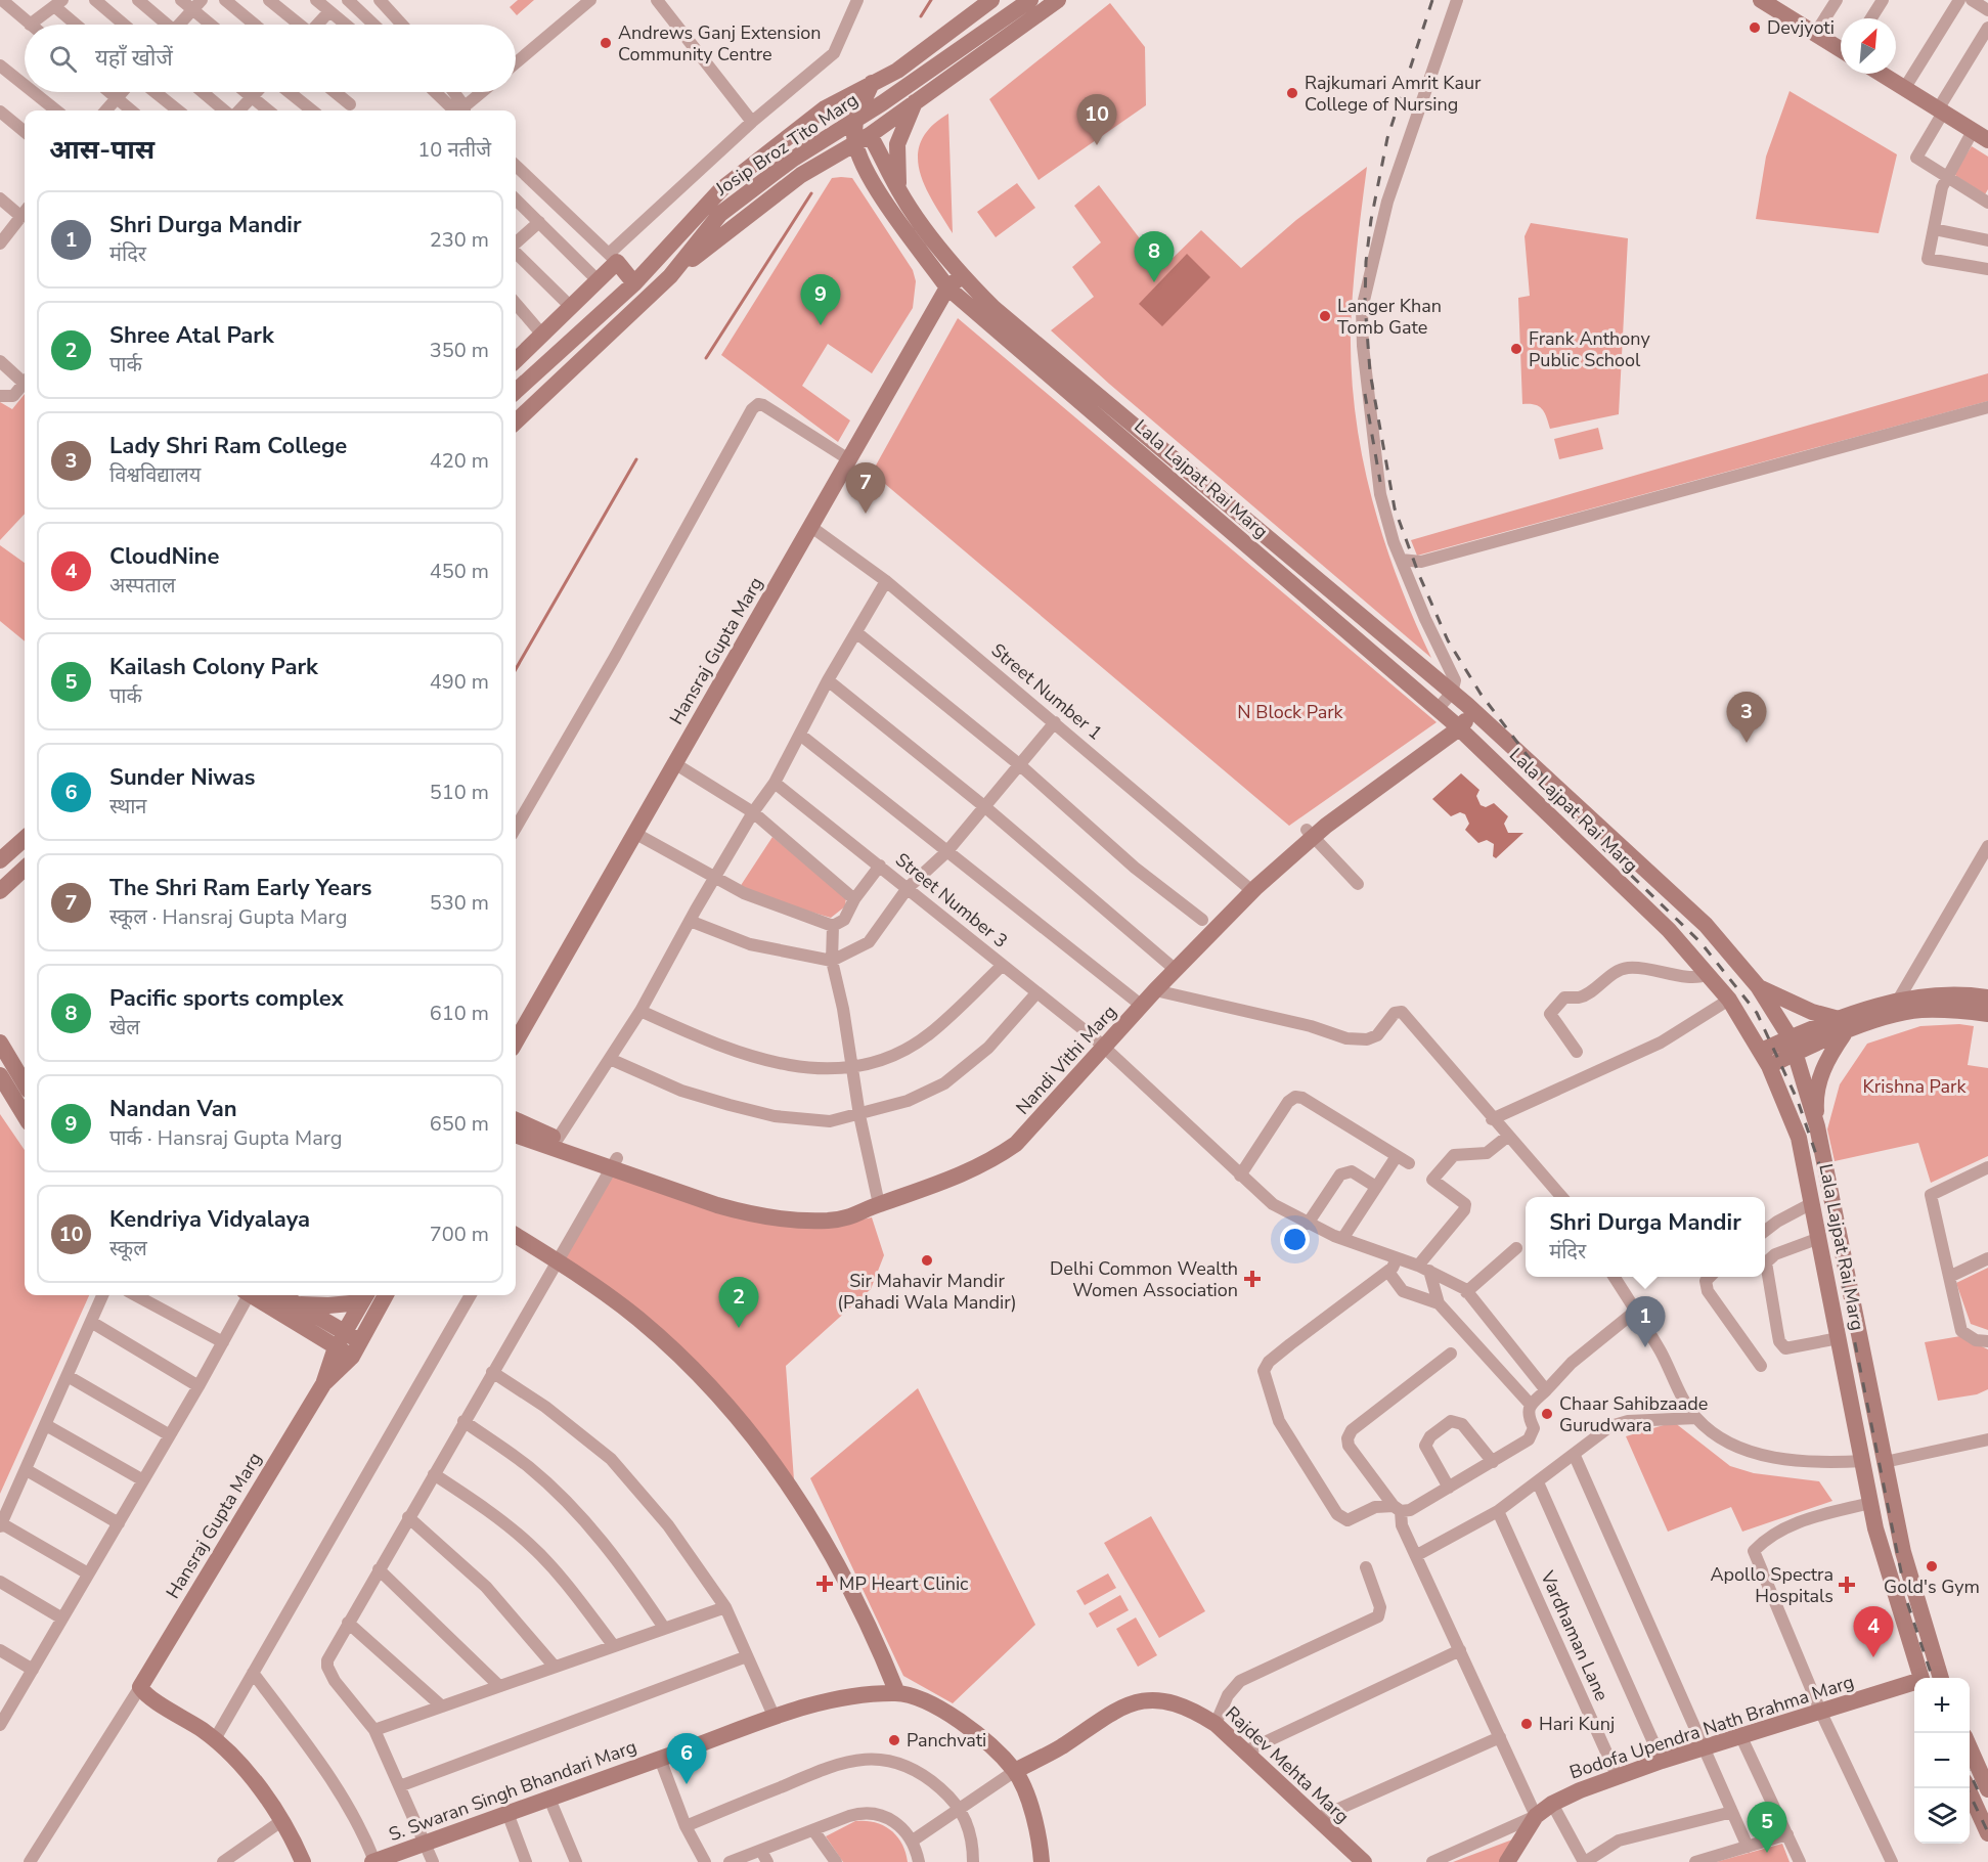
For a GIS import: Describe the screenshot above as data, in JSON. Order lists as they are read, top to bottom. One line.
{"streets":{"street":["Josip Broz Tito Marg","Lala Lajpat Rai Marg","Hansraj Gupta Marg","Street Number 1","Street Number 3","Nandi Vithi Marg","Vardhaman Lane","Bodofa Upendra Nath Brahma Marg","Rajdev Mehta Marg","S. Swaran Singh Bhandari Marg"]},"crossings":[["Lala Lajpat Rai Marg","Hansraj Gupta Marg"],["Lala Lajpat Rai Marg","Nandi Vithi Marg"],["Hansraj Gupta Marg","Street Number 1"],["Street Number 1","Nandi Vithi Marg"],["Street Number 3","Nandi Vithi Marg"],["Vardhaman Lane","Bodofa Upendra Nath Brahma Marg"],["Rajdev Mehta Marg","S. Swaran Singh Bhandari Marg"]],"parks":["N Block Park","Krishna Park"],"places":{"other":["Devjyoti","Andrews Ganj Extension Community Centre","Rajkumari Amrit Kaur College of Nursing","Langer Khan Tomb Gate","Frank Anthony Public School","Sir Mahavir Mandir (Pahadi Wala Mandir)","Chaar Sahibzaade Gurudwara","Gold's Gym","Hari Kunj","Panchvati"],"health":["Delhi Common Wealth Women Association","MP Heart Clinic","Apollo Spectra Hospitals"]},"north":"top right","page":{"search":"यहाँ खोजें","pins":["10","8","9","7","3","2","1","4","6","5"],"heading":["आस-पास","10 नतीजे"],"list":[{"mark":"1","name":"Shri Durga Mandir","note":"मंदिर","value":"230 m"},{"mark":"2","name":"Shree Atal Park","note":"पार्क","value":"350 m"},{"mark":"3","name":"Lady Shri Ram College","note":"विश्वविद्यालय","value":"420 m"},{"mark":"4","name":"CloudNine","note":"अस्पताल","value":"450 m"},{"mark":"5","name":"Kailash Colony Park","note":"पार्क","value":"490 m"},{"mark":"6","name":"Sunder Niwas","note":"स्थान","value":"510 m"},{"mark":"7","name":"The Shri Ram Early Years","note":"स्कूल · Hansraj Gupta Marg","value":"530 m"},{"mark":"8","name":"Pacific sports complex","note":"खेल","value":"610 m"},{"mark":"9","name":"Nandan Van","note":"पार्क · Hansraj Gupta Marg","value":"650 m"},{"mark":"10","name":"Kendriya Vidyalaya","note":"स्कूल","value":"700 m"}],"popup":["Shri Durga Mandir","मंदिर"],"map_buttons":["+","−"]}}
